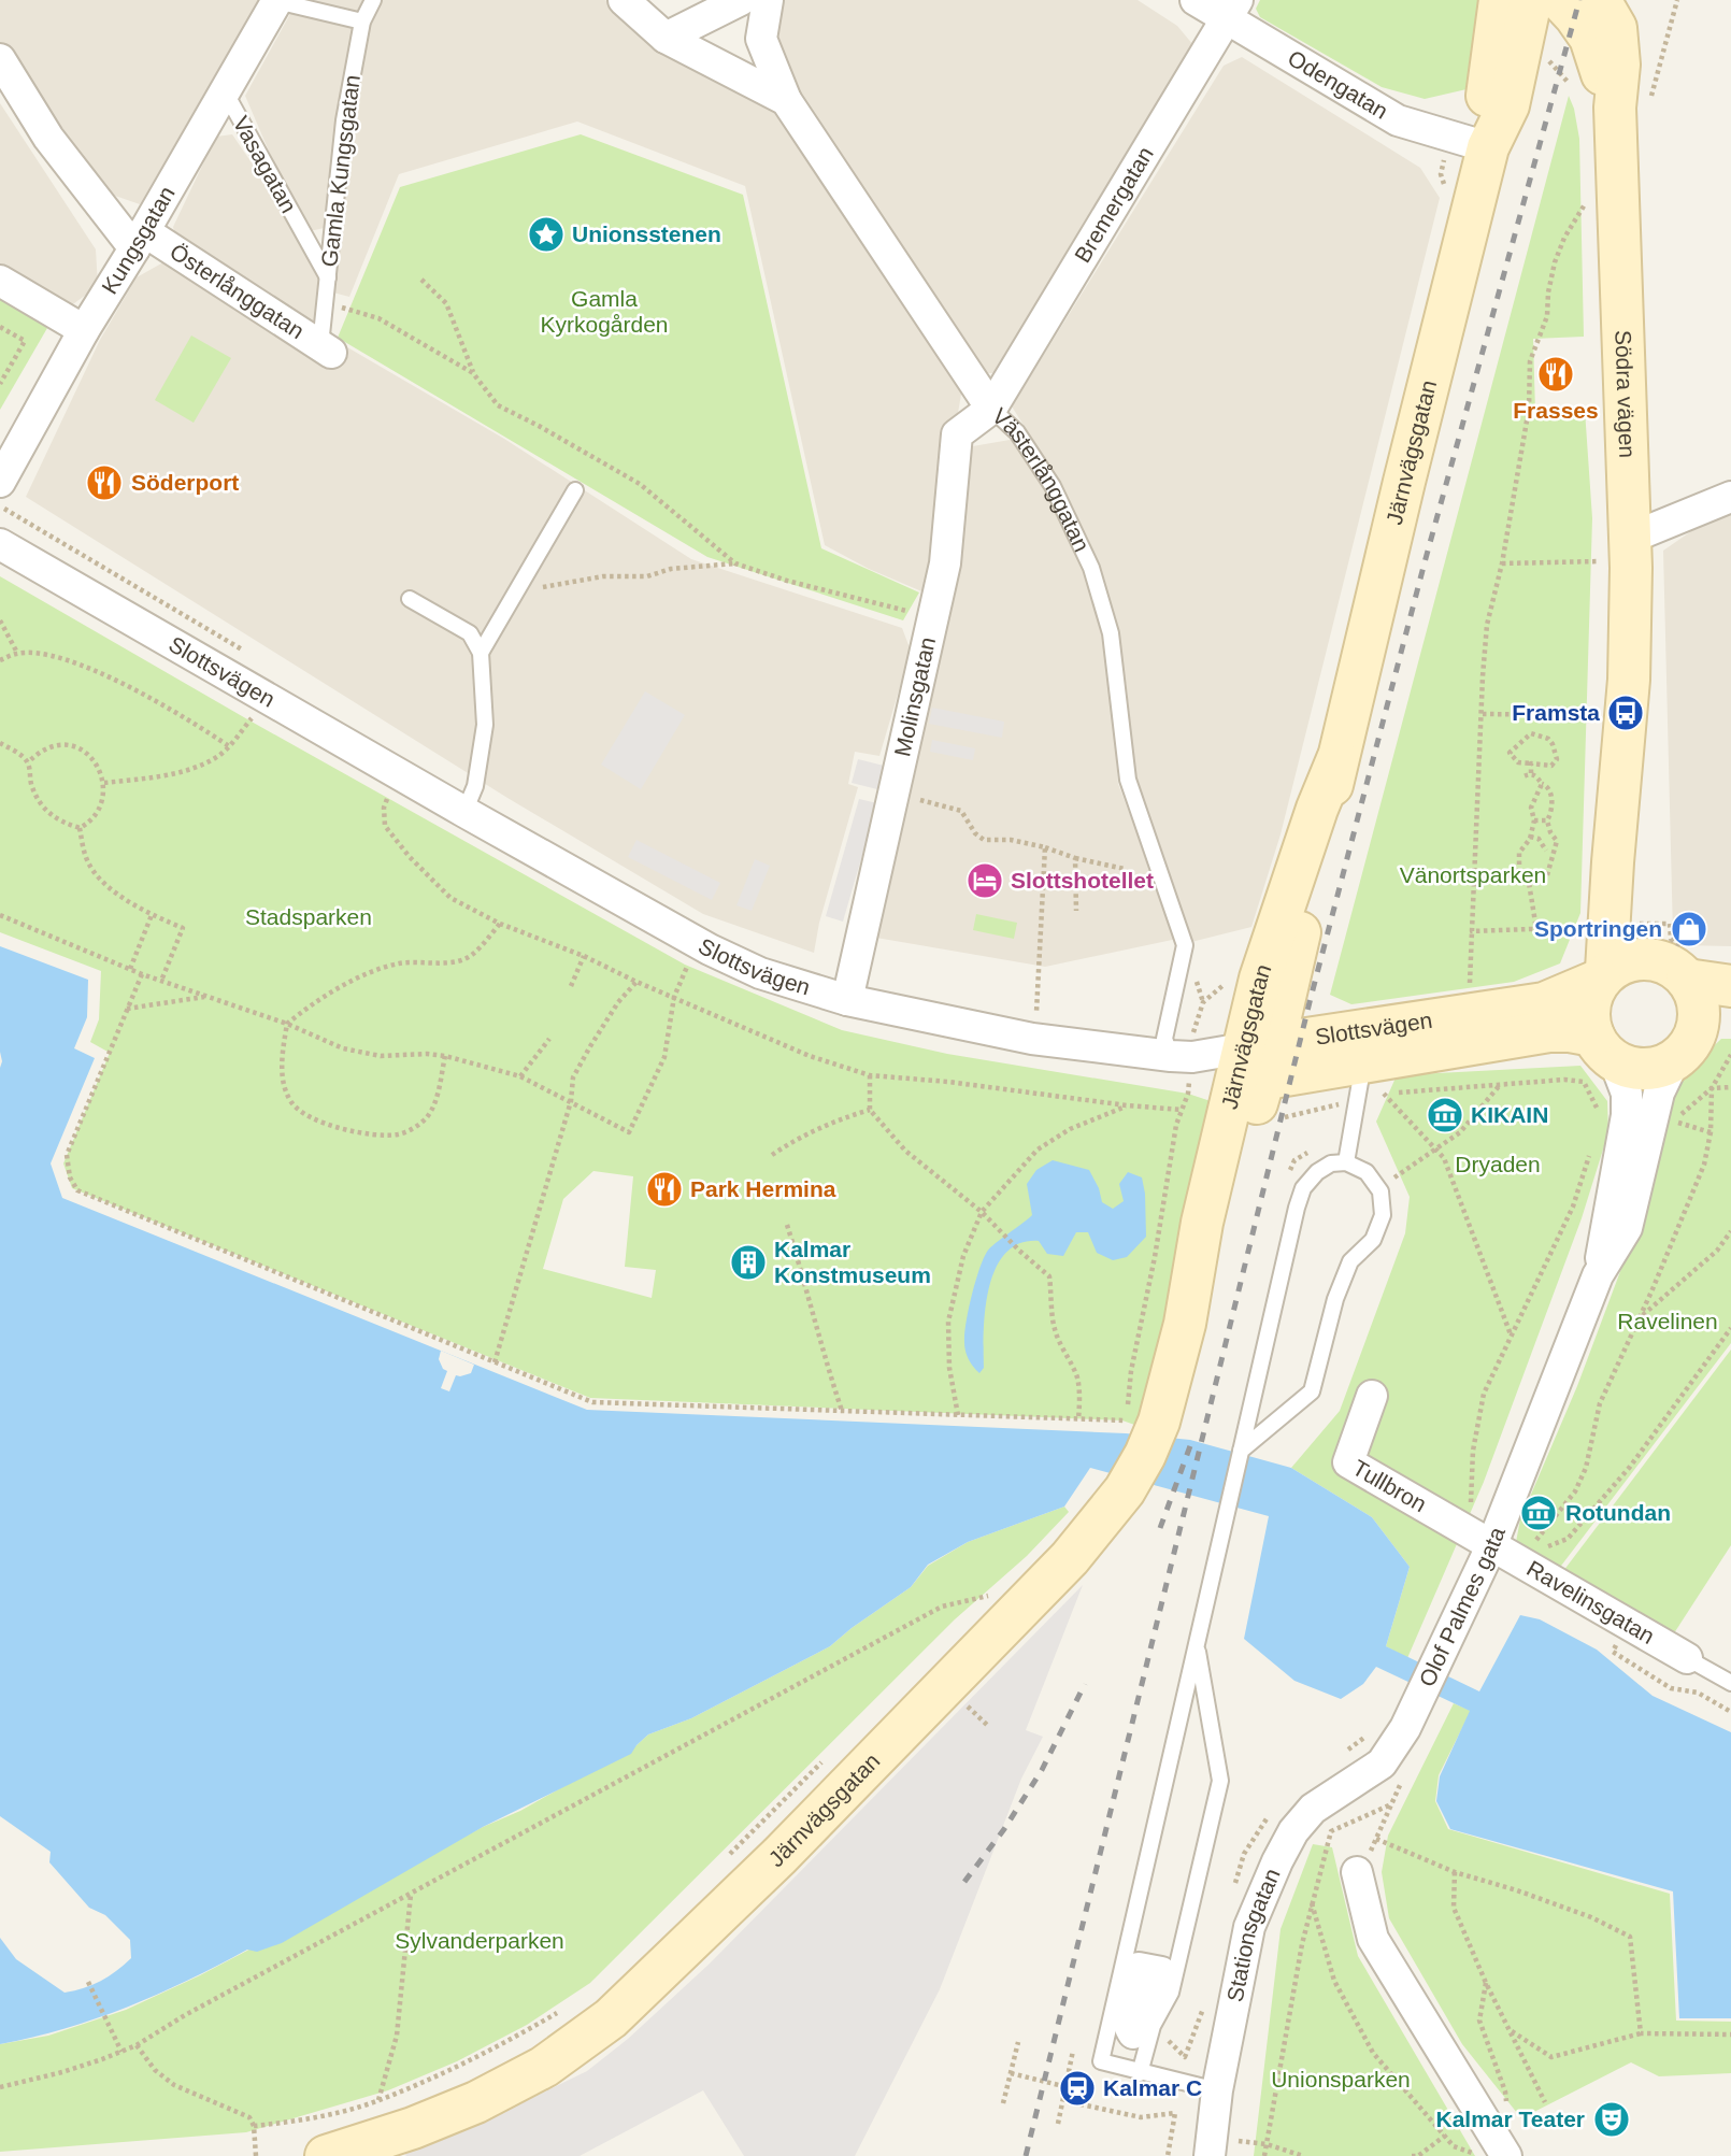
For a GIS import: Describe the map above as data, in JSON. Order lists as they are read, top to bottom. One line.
{"streets":{"main road":["Södra vägen","Järnvägsgatan","Slottsvägen"],"street":["Odengatan","Bremergatan","Kungsgatan","Österlånggatan","Västerlånggatan","Molinsgatan","Tullbron","Ravelinsgatan","Olof Palmes gata","Stationsgatan"],"lane":["Vasagatan","Gamla Kungsgatan"]},"crossings":[["Odengatan","Bremergatan"],["Odengatan","Järnvägsgatan"],["Vasagatan","Gamla Kungsgatan"],["Vasagatan","Kungsgatan"],["Gamla Kungsgatan","Österlånggatan"],["Bremergatan","Västerlånggatan"],["Bremergatan","Molinsgatan"],["Kungsgatan","Österlånggatan"],["Södra vägen","Slottsvägen"],["Södra vägen","Olof Palmes gata"],["Järnvägsgatan","Slottsvägen"],["Västerlånggatan","Slottsvägen"],["Västerlånggatan","Molinsgatan"],["Slottsvägen","Molinsgatan"],["Slottsvägen","Olof Palmes gata"],["Tullbron","Ravelinsgatan"],["Tullbron","Olof Palmes gata"],["Ravelinsgatan","Olof Palmes gata"],["Olof Palmes gata","Stationsgatan"]],"parks":["Gamla Kyrkogården","Vänortsparken","Stadsparken","Dryaden","Ravelinen","Sylvanderparken","Unionsparken"],"places":{"place":["Unionsstenen"],"restaurant":["Frasses","Söderport","Park Hermina"],"bus stop":["Framsta"],"hotel":["Slottshotellet"],"shop":["Sportringen"],"museum":["KIKAIN","Rotundan"],"building":["Kalmar Konstmuseum"],"station":["Kalmar C"],"theatre":["Kalmar Teater"]}}
